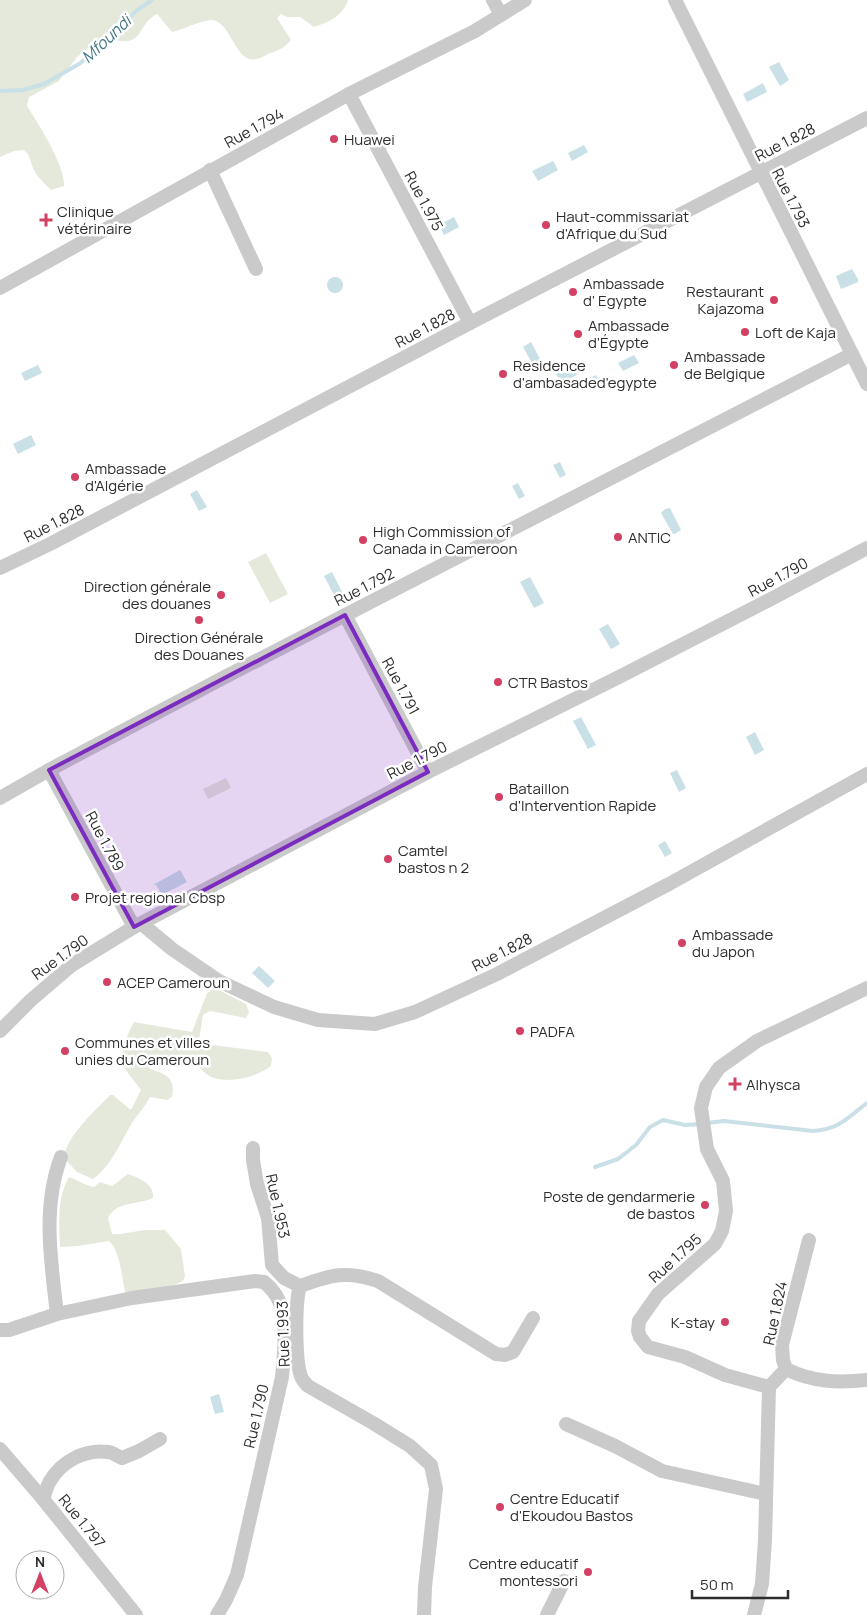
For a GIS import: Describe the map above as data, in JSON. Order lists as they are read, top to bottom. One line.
{"streets":{"street":["Rue 1.794","Rue 1.828","Rue 1.793","Rue 1.975","Rue 1.790","Rue 1.792","Rue 1.791","Rue 1.789","Rue 1.953","Rue 1.795","Rue 1.824","Rue 1.993","Rue 1.797"]},"crossings":[["Rue 1.794","Rue 1.975"],["Rue 1.828","Rue 1.793"],["Rue 1.828","Rue 1.975"],["Rue 1.828","Rue 1.790"],["Rue 1.828","Rue 1.789"],["Rue 1.793","Rue 1.792"],["Rue 1.790","Rue 1.791"],["Rue 1.790","Rue 1.789"],["Rue 1.792","Rue 1.791"],["Rue 1.792","Rue 1.789"],["Rue 1.953","Rue 1.993"]],"water":["Mfoundi"],"places":{"other":["Huawei","Haut-commissariat d'Afrique du Sud","Ambassade d' Egypte","Restaurant Kajazoma","Loft de Kaja","Ambassade d'Égypte","Ambassade de Belgique","Residence d'ambasaded'egypte","Ambassade d'Algérie","ANTIC","High Commission of Canada in Cameroon","Direction générale des douanes","Direction Générale des Douanes","CTR Bastos","Bataillon d'Intervention Rapide","Camtel bastos n 2","Projet regional Cbsp","Ambassade du Japon","ACEP Cameroun","PADFA","Communes et villes unies du Cameroun","Poste de gendarmerie de bastos","K-stay","Centre Educatif d'Ekoudou Bastos","Centre educatif montessori"],"health":["Clinique vétérinaire","Alhysca"]},"scale_bar":"50 m","north":"top"}
